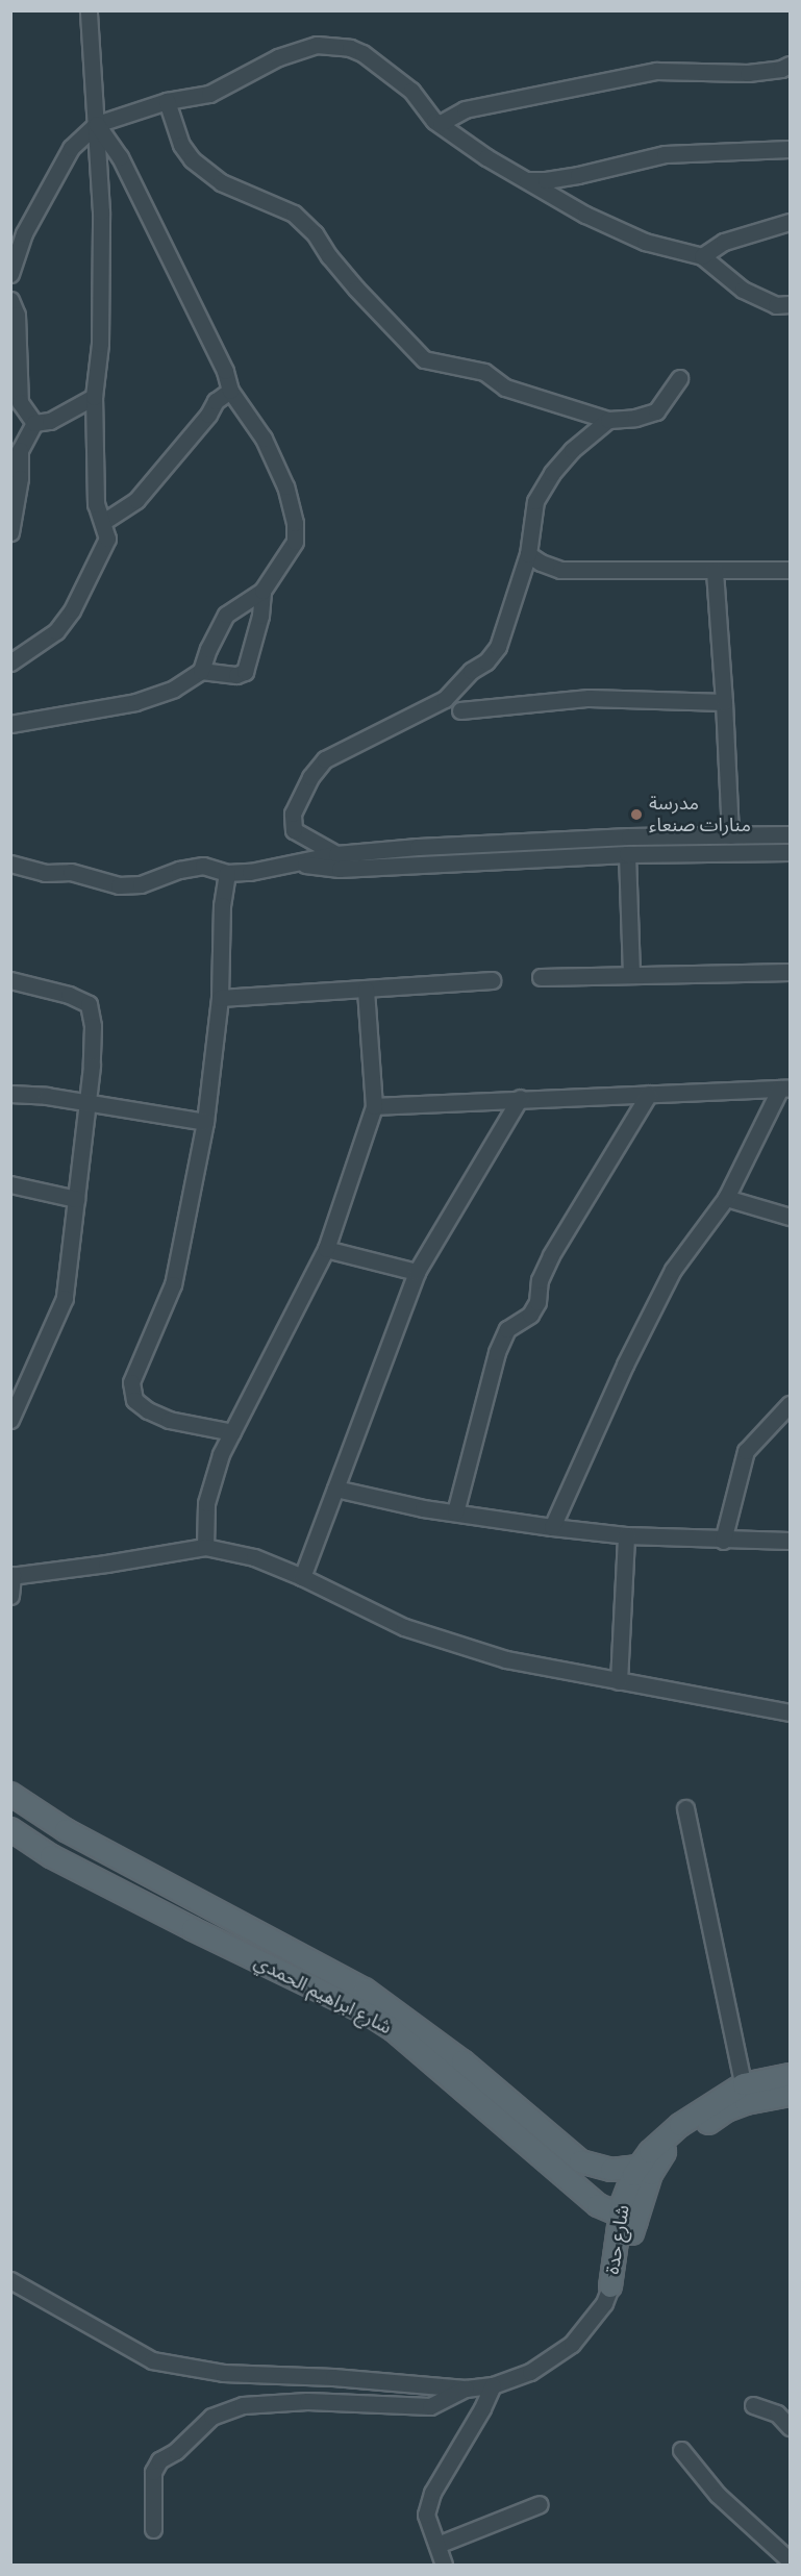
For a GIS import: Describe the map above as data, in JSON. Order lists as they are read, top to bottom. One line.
{"streets":{"main road":["شارع ابراهيم الحمدي","شارع حدة"]},"crossings":[["شارع ابراهيم الحمدي","شارع حدة"]],"places":["مدرسة منارات صنعاء"]}
